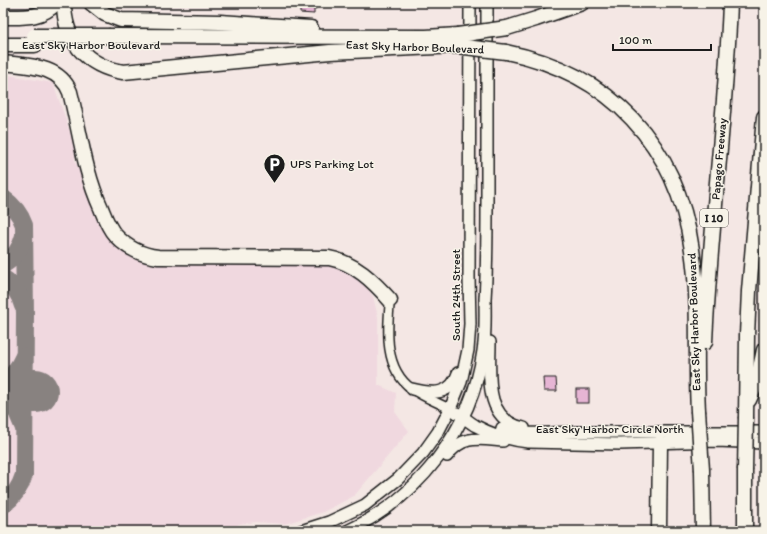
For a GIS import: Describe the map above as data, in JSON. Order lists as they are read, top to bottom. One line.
{"streets":{"highway":["East Sky Harbor Boulevard","Papago Freeway","I 10"],"main road":["South 24th Street","East Sky Harbor Circle North"]},"crossings":[["East Sky Harbor Boulevard","Papago Freeway"],["South 24th Street","East Sky Harbor Circle North"]],"places":{"parking":["UPS Parking Lot"]},"scale_bar":"100 m"}
